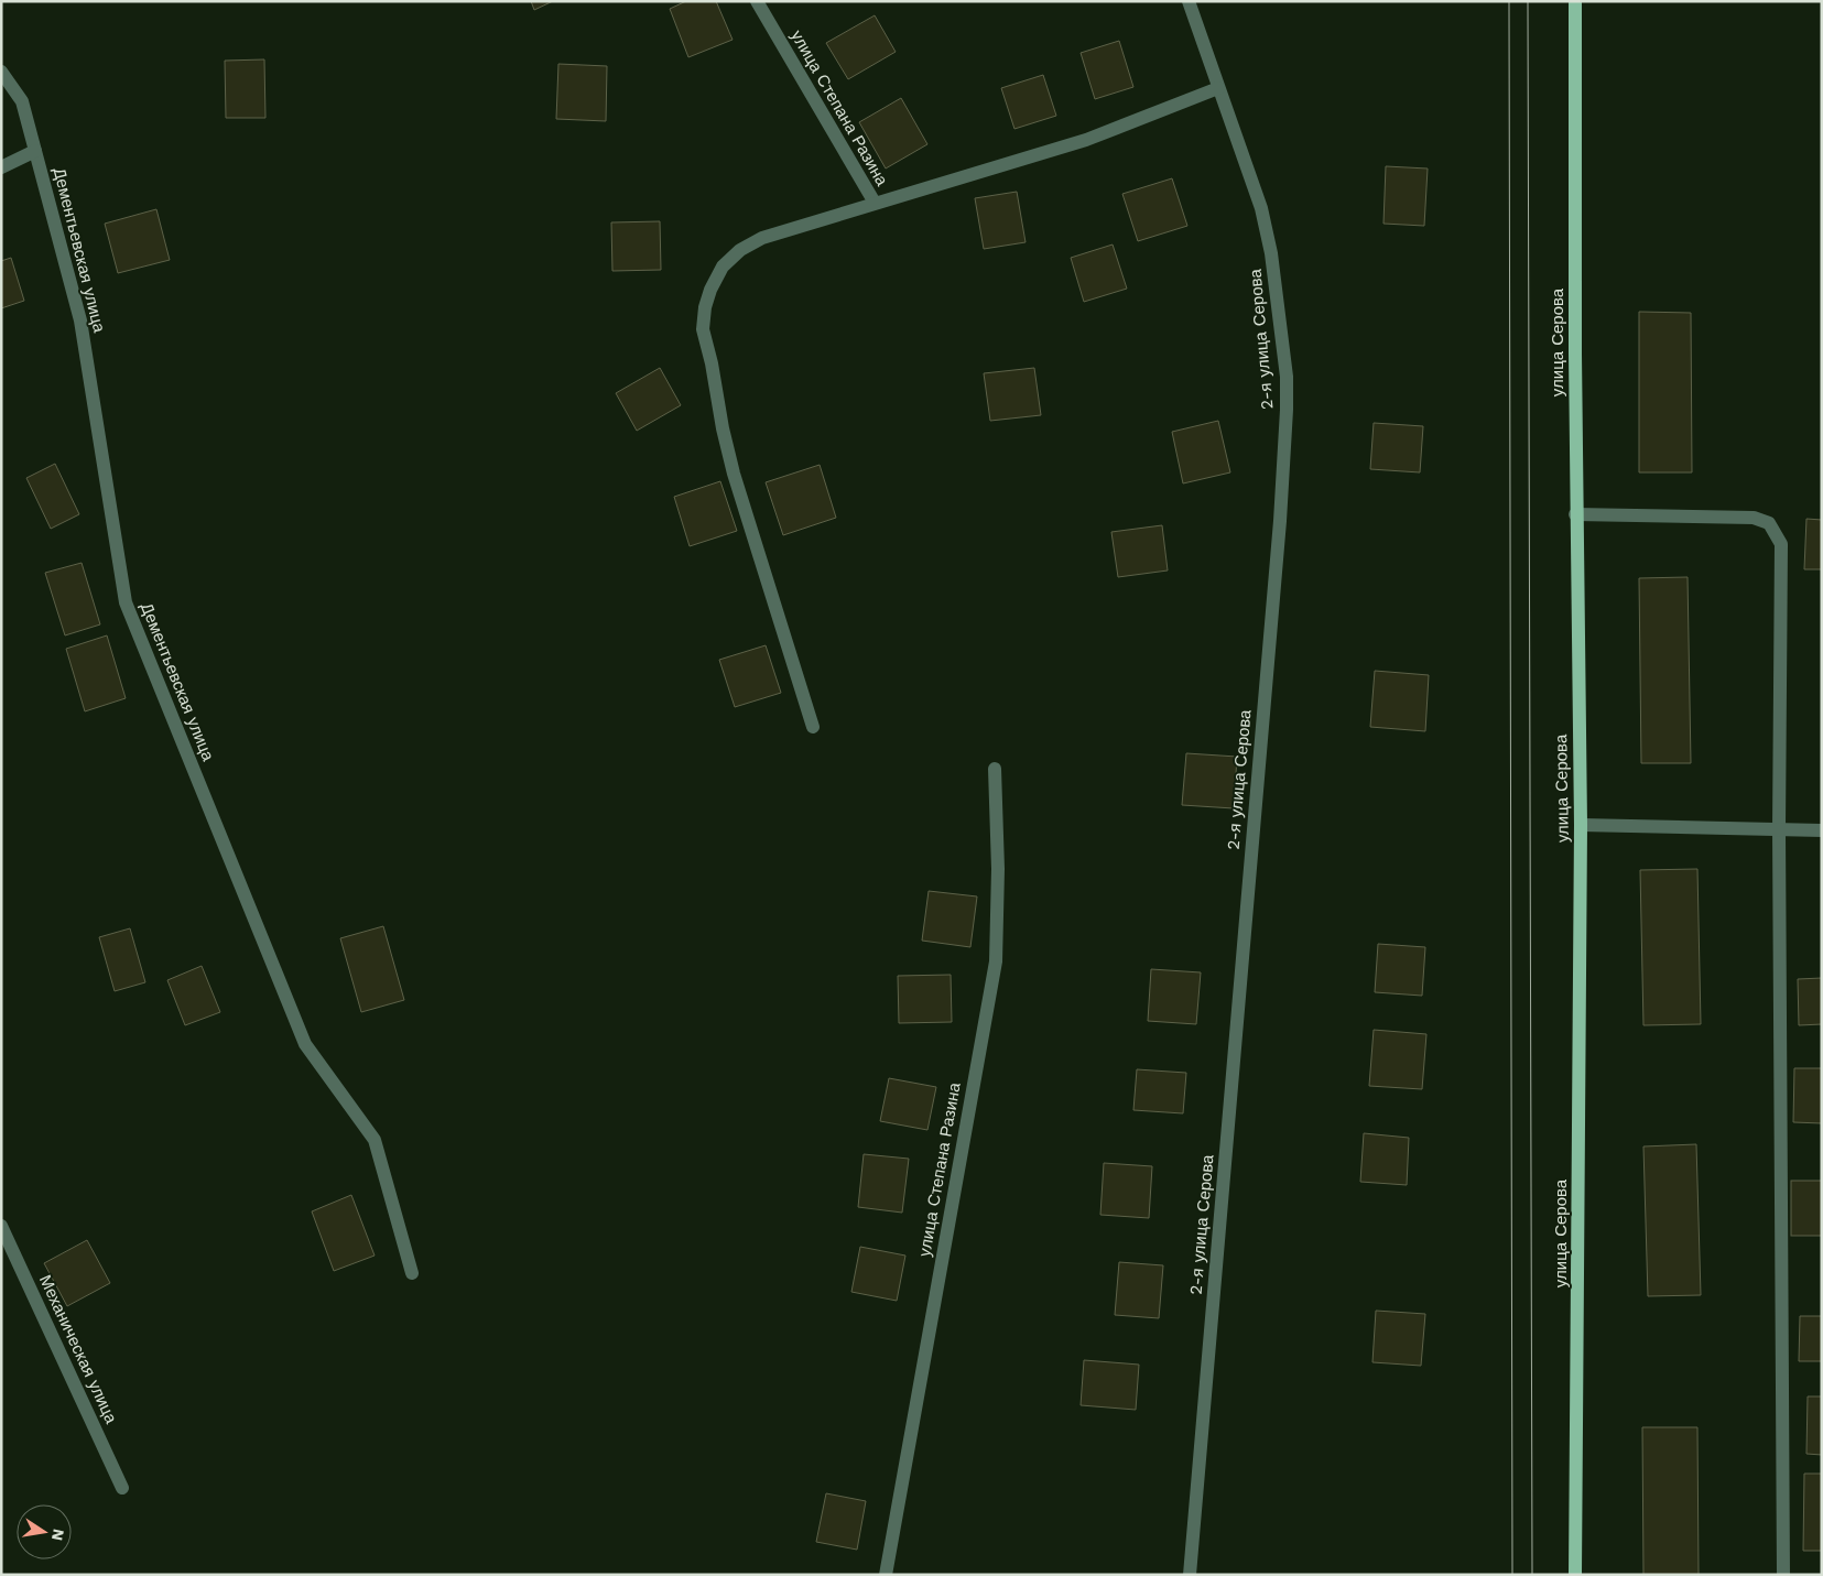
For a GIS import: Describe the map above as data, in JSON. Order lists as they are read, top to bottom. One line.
{"streets":{"main road":["улица Серова"],"street":["улица Степана Разина","Дементьевская улица","2-я улица Серова","Механическая улица"]},"north":"right"}
